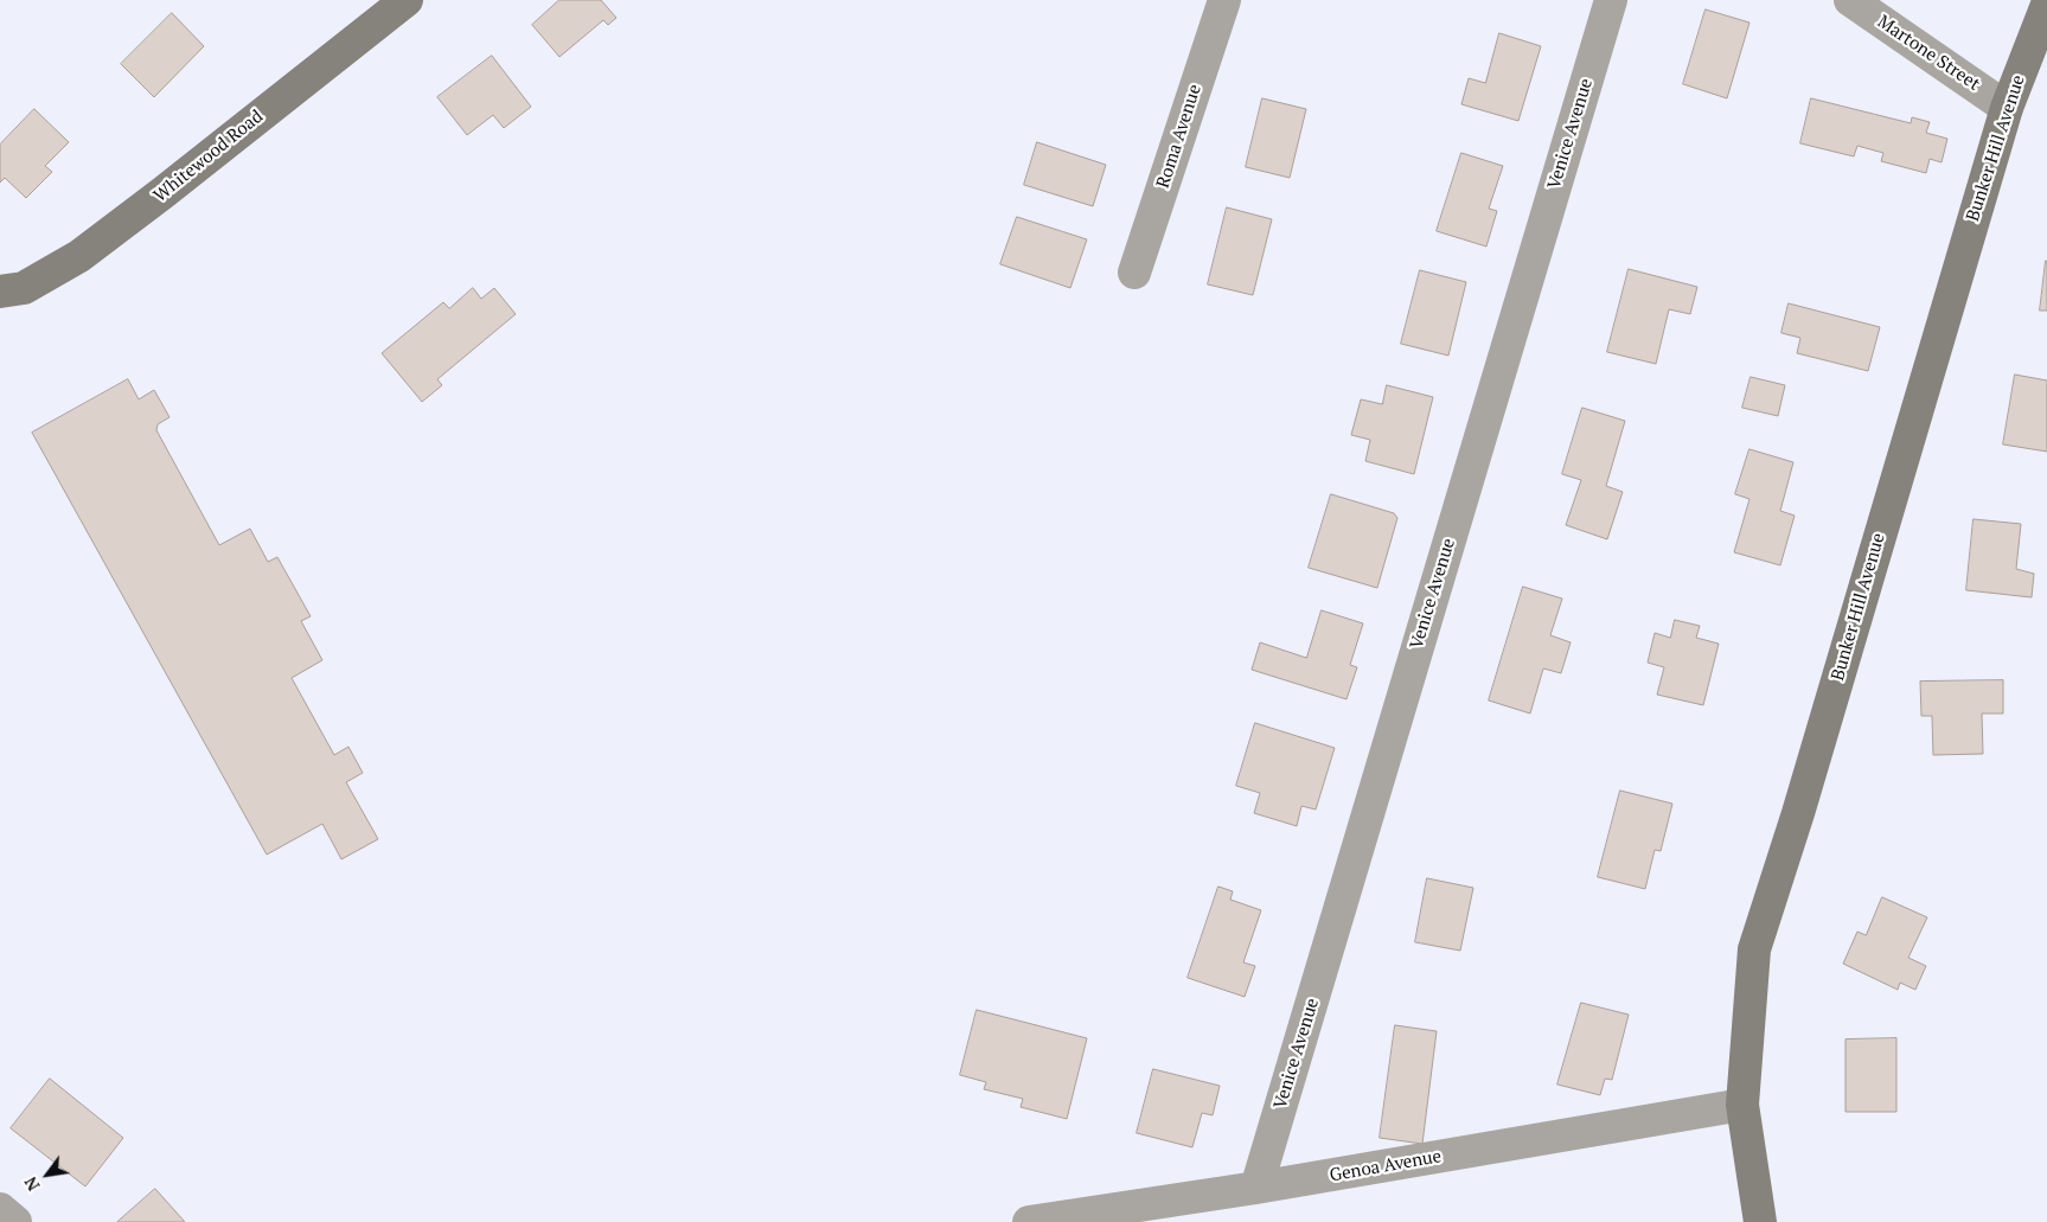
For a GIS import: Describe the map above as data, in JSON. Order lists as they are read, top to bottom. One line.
{"streets":{"main road":["Bunker Hill Avenue","Whitewood Road"],"street":["Martone Street","Venice Avenue","Roma Avenue","Genoa Avenue"]},"crossings":[["Martone Street","Bunker Hill Avenue"],["Venice Avenue","Genoa Avenue"],["Bunker Hill Avenue","Genoa Avenue"]],"north":"bottom left"}
